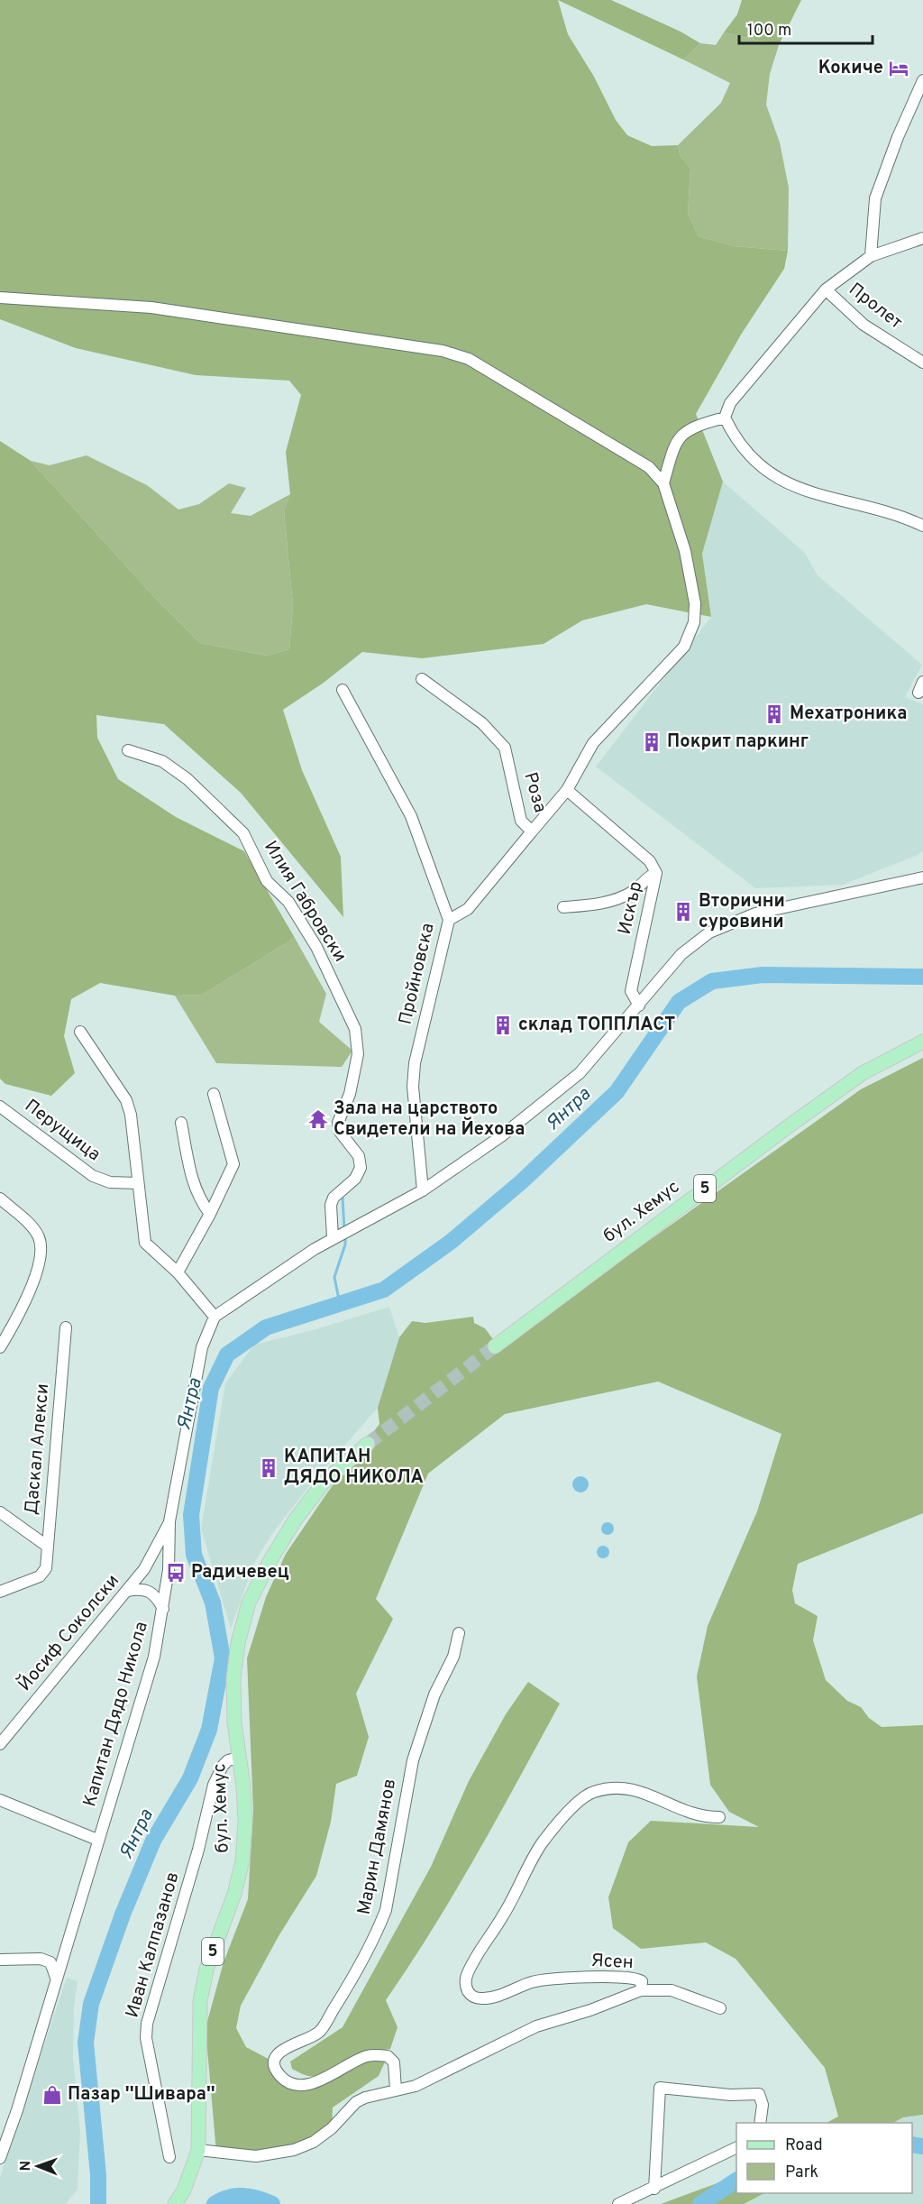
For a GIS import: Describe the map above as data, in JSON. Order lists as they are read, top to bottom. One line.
{"streets":{"main road":["5","бул. Хемус"],"street":["Пролет","Роза","Илия Габровски","Искър","Пройновска","Перущица","Даскал Алекси","Йосиф Соколски","Капитан Дядо Никола","Марин Дамянов","Иван Калпазанов","Ясен"]},"crossings":[["Роза","Пройновска"],["бул. Хемус","Иван Калпазанов"],["бул. Хемус","Ясен"],["Йосиф Соколски","Капитан Дядо Никола"],["Марин Дамянов","Ясен"]],"water":["Янтра"],"places":{"hotel":["Кокиче"],"building":["Мехатроника","Покрит паркинг","Вторични суровини","склад ТОППЛАСТ","КАПИТАН ДЯДО НИКОЛА"],"temple":["Зала на царството Свидетели на Йехова"],"bus stop":["Радичевец"],"shop":["Пазар ''Шивара''"]},"legend":["Road","Park"],"scale_bar":"100 m","north":"left"}
